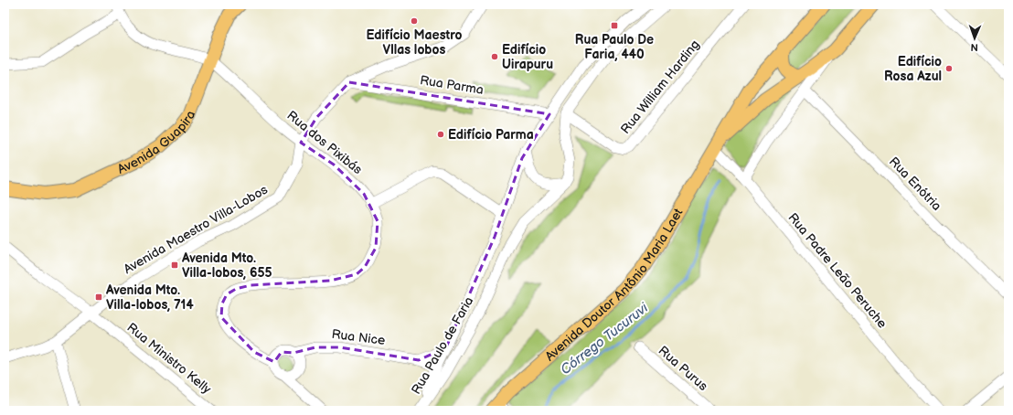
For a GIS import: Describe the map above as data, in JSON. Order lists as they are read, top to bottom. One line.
{"streets":{"main road":["Avenida Guapira","Avenida Doutor Antônio Maria Laet"],"street":["Rua Parma","Rua William Harding","Rua dos Pixibás","Rua Enótria","Avenida Maestro Villa-Lobos","Rua Padre Leão Peruche","Rua Nice","Rua Paulo de Faria","Rua Ministro Kelly","Rua Purus"]},"crossings":[["Rua Parma","Avenida Maestro Villa-Lobos"],["Rua Parma","Rua Paulo de Faria"],["Avenida Guapira","Rua dos Pixibás"],["Rua dos Pixibás","Avenida Maestro Villa-Lobos"],["Rua dos Pixibás","Rua Nice"],["Rua Enótria","Avenida Doutor Antônio Maria Laet"],["Avenida Maestro Villa-Lobos","Rua Ministro Kelly"],["Rua Padre Leão Peruche","Avenida Doutor Antônio Maria Laet"],["Rua Nice","Rua Paulo de Faria"]],"water":["Córrego Tucuruvi"],"places":{"other":["Edifício Maestro Vllas lobos","Edifício Uirapuru","Edifício Rosa Azul","Edifício Parma"],"transit":["Rua Paulo De Faria, 440","Avenida Mto. Villa-lobos, 655","Avenida Mto. Villa-lobos, 714"]},"north":"bottom"}
